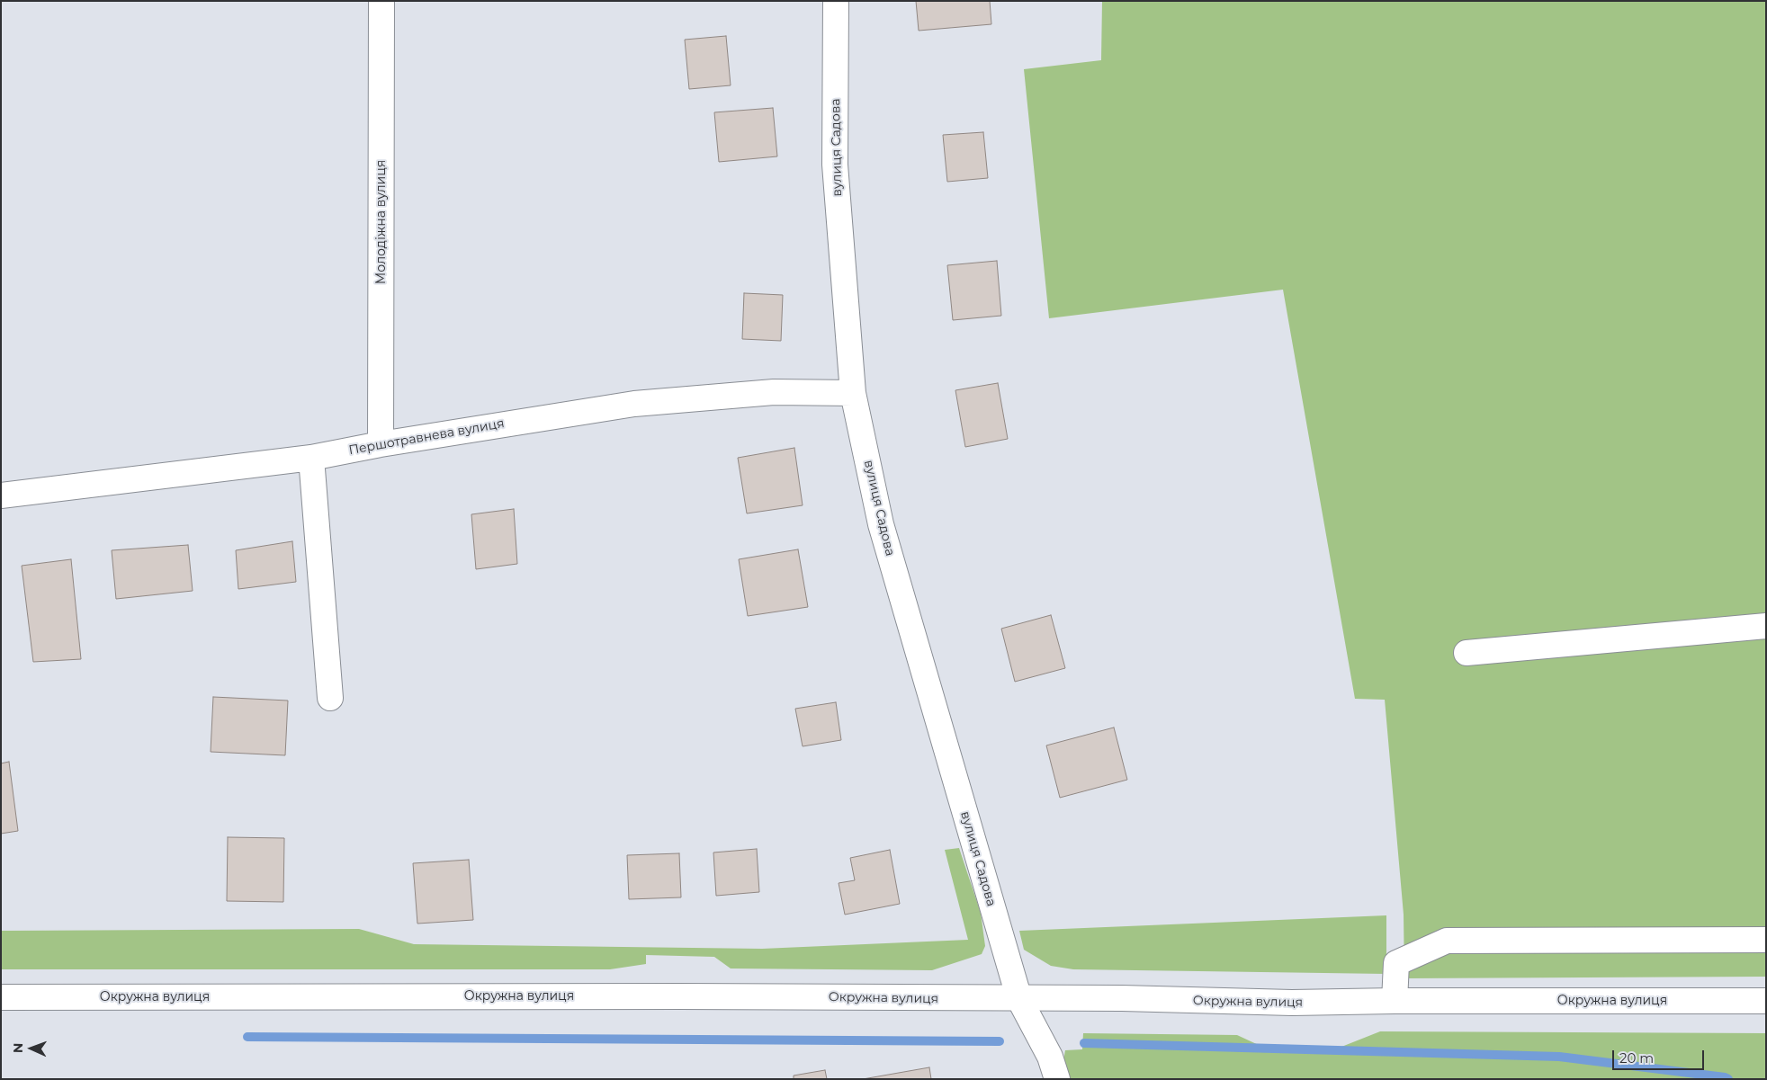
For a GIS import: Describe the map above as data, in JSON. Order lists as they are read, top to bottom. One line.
{"streets":{"main road":["вулиця Садова","Молодіжна вулиця","Першотравнева вулиця","Окружна вулиця"]},"crossings":[["вулиця Садова","Першотравнева вулиця"],["вулиця Садова","Окружна вулиця"],["Молодіжна вулиця","Першотравнева вулиця"]],"scale_bar":"20 m","north":"left"}
